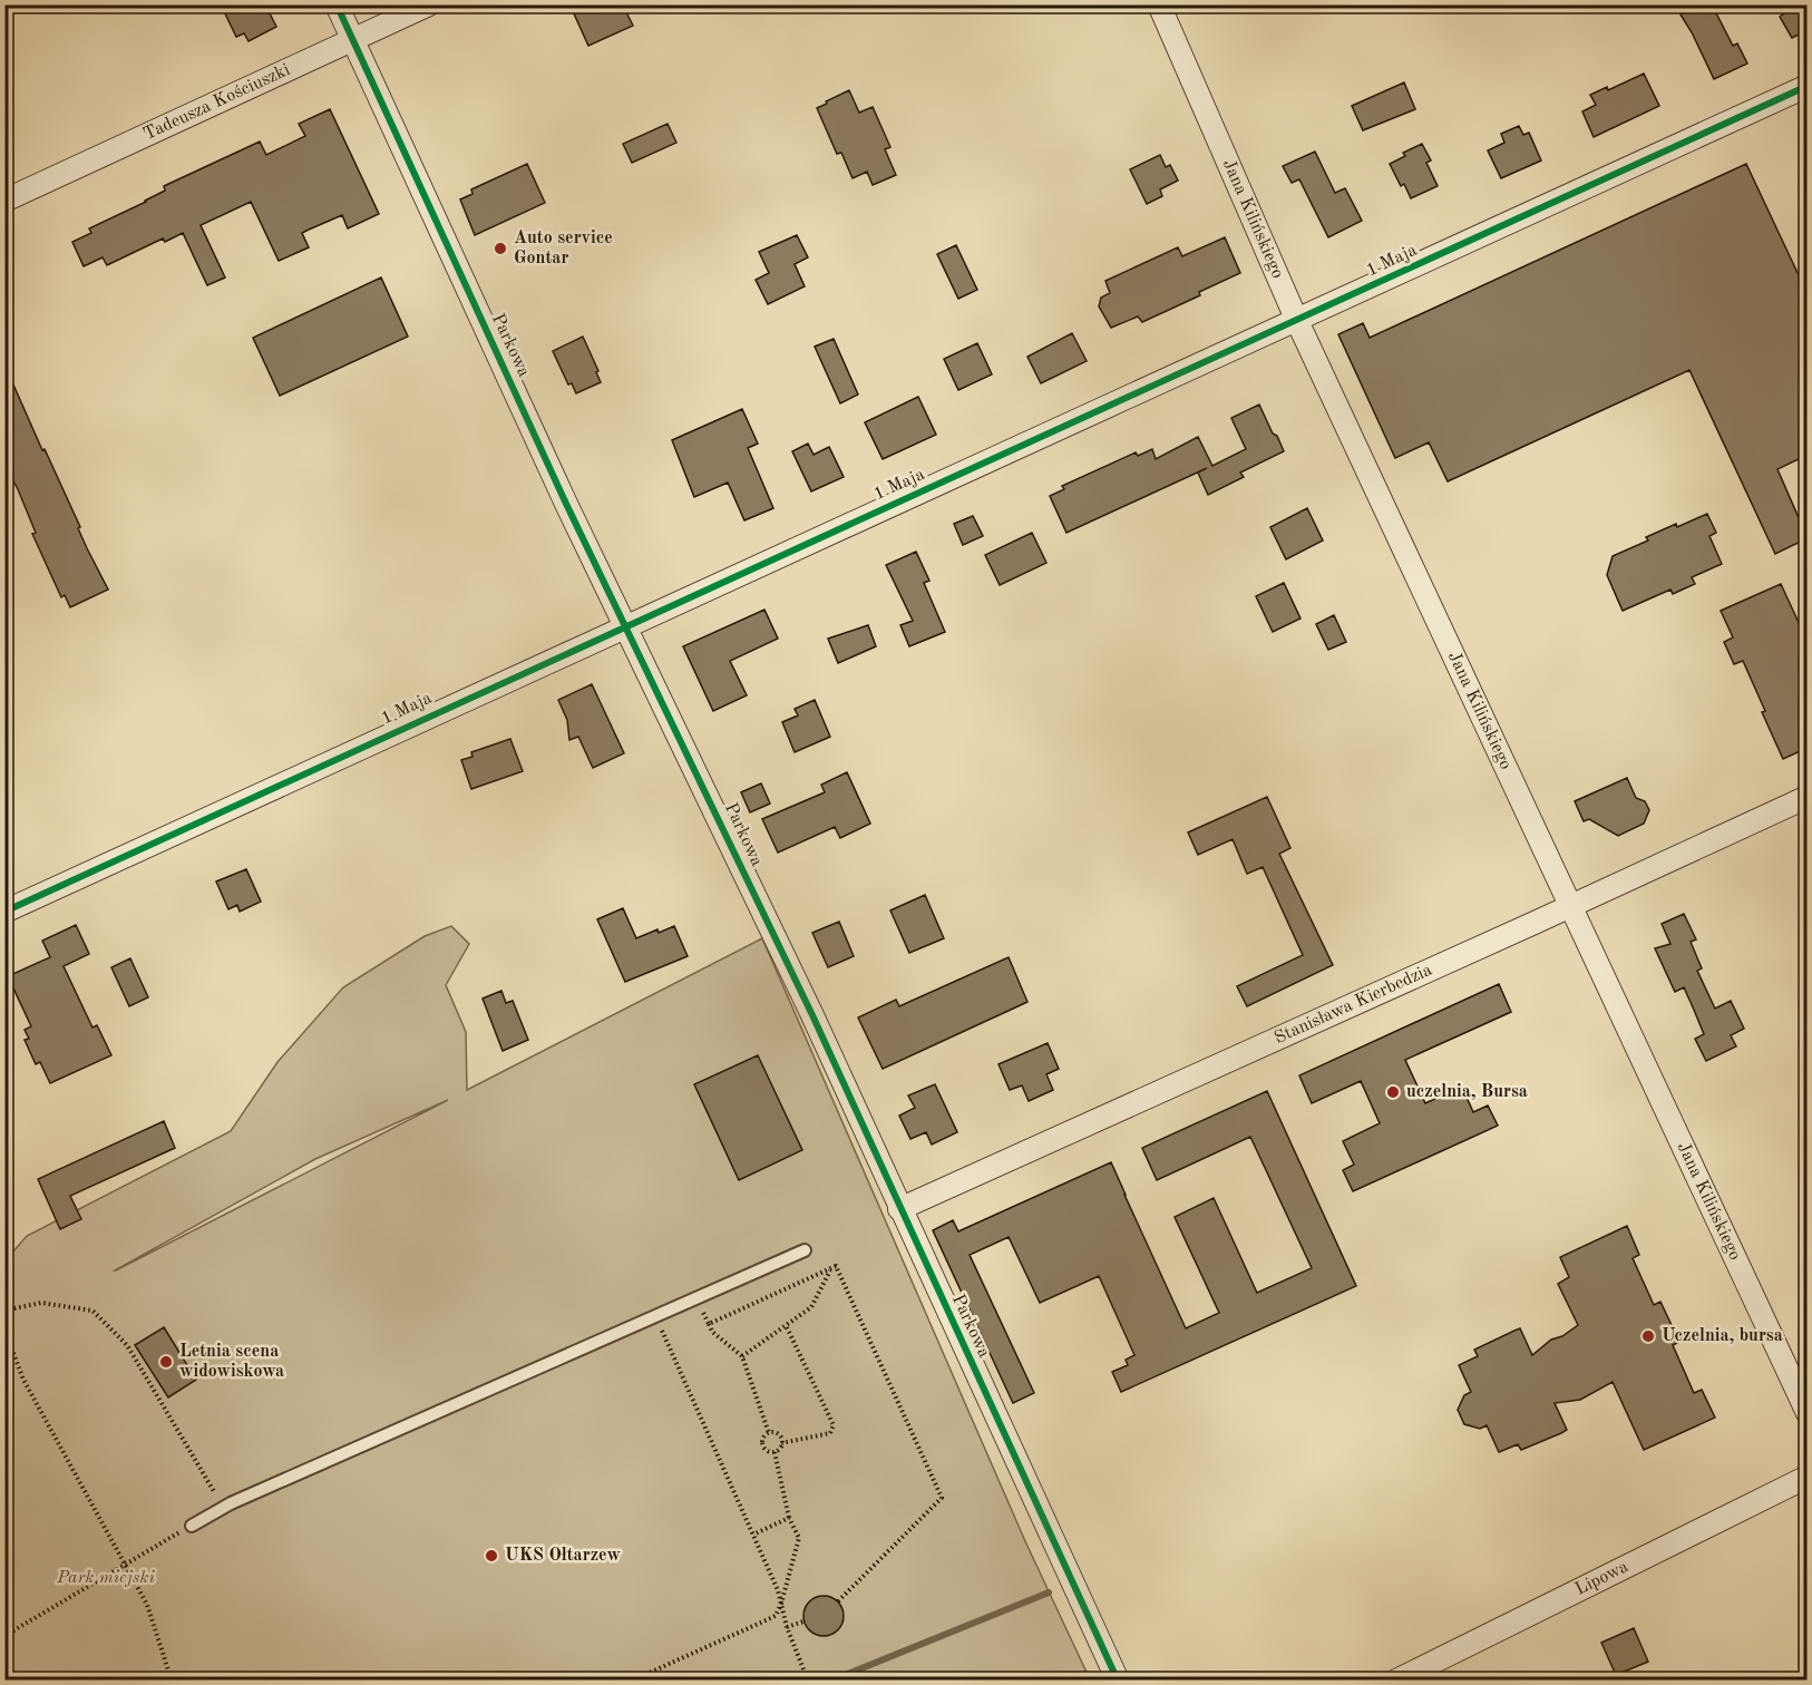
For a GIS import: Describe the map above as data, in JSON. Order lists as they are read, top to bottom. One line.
{"streets":{"street":["Tadeusza Kościuszki","Jana Kilińskiego","1 Maja","Parkowa","Stanisława Kierbedzia","Lipowa"]},"crossings":[["Tadeusza Kościuszki","Parkowa"],["Jana Kilińskiego","1 Maja"],["Jana Kilińskiego","Stanisława Kierbedzia"],["1 Maja","Parkowa"],["Parkowa","Stanisława Kierbedzia"]],"parks":["Park miejski"],"places":["Auto service Gontar","uczelnia, Bursa","Uczelnia, bursa","Letnia scena widowiskowa","UKS Ołtarzew"]}
